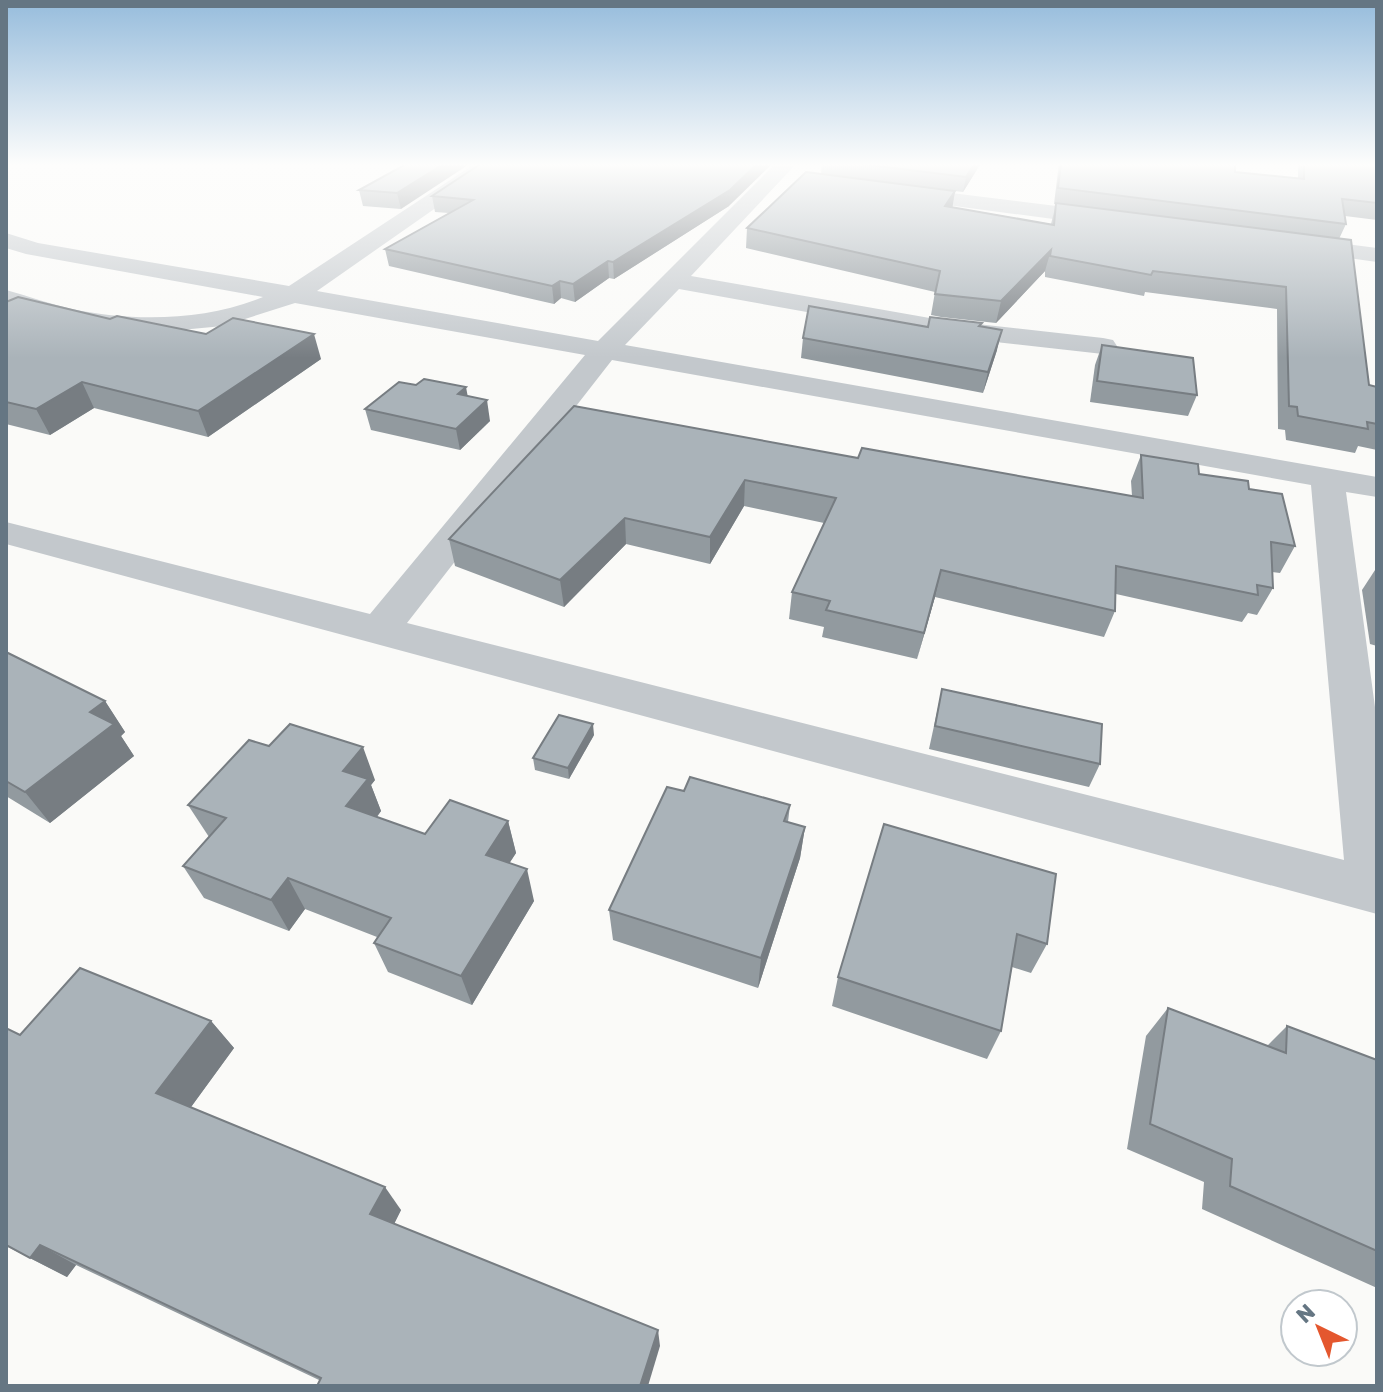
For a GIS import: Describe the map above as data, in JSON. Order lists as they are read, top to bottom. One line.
{"north":"top left"}
